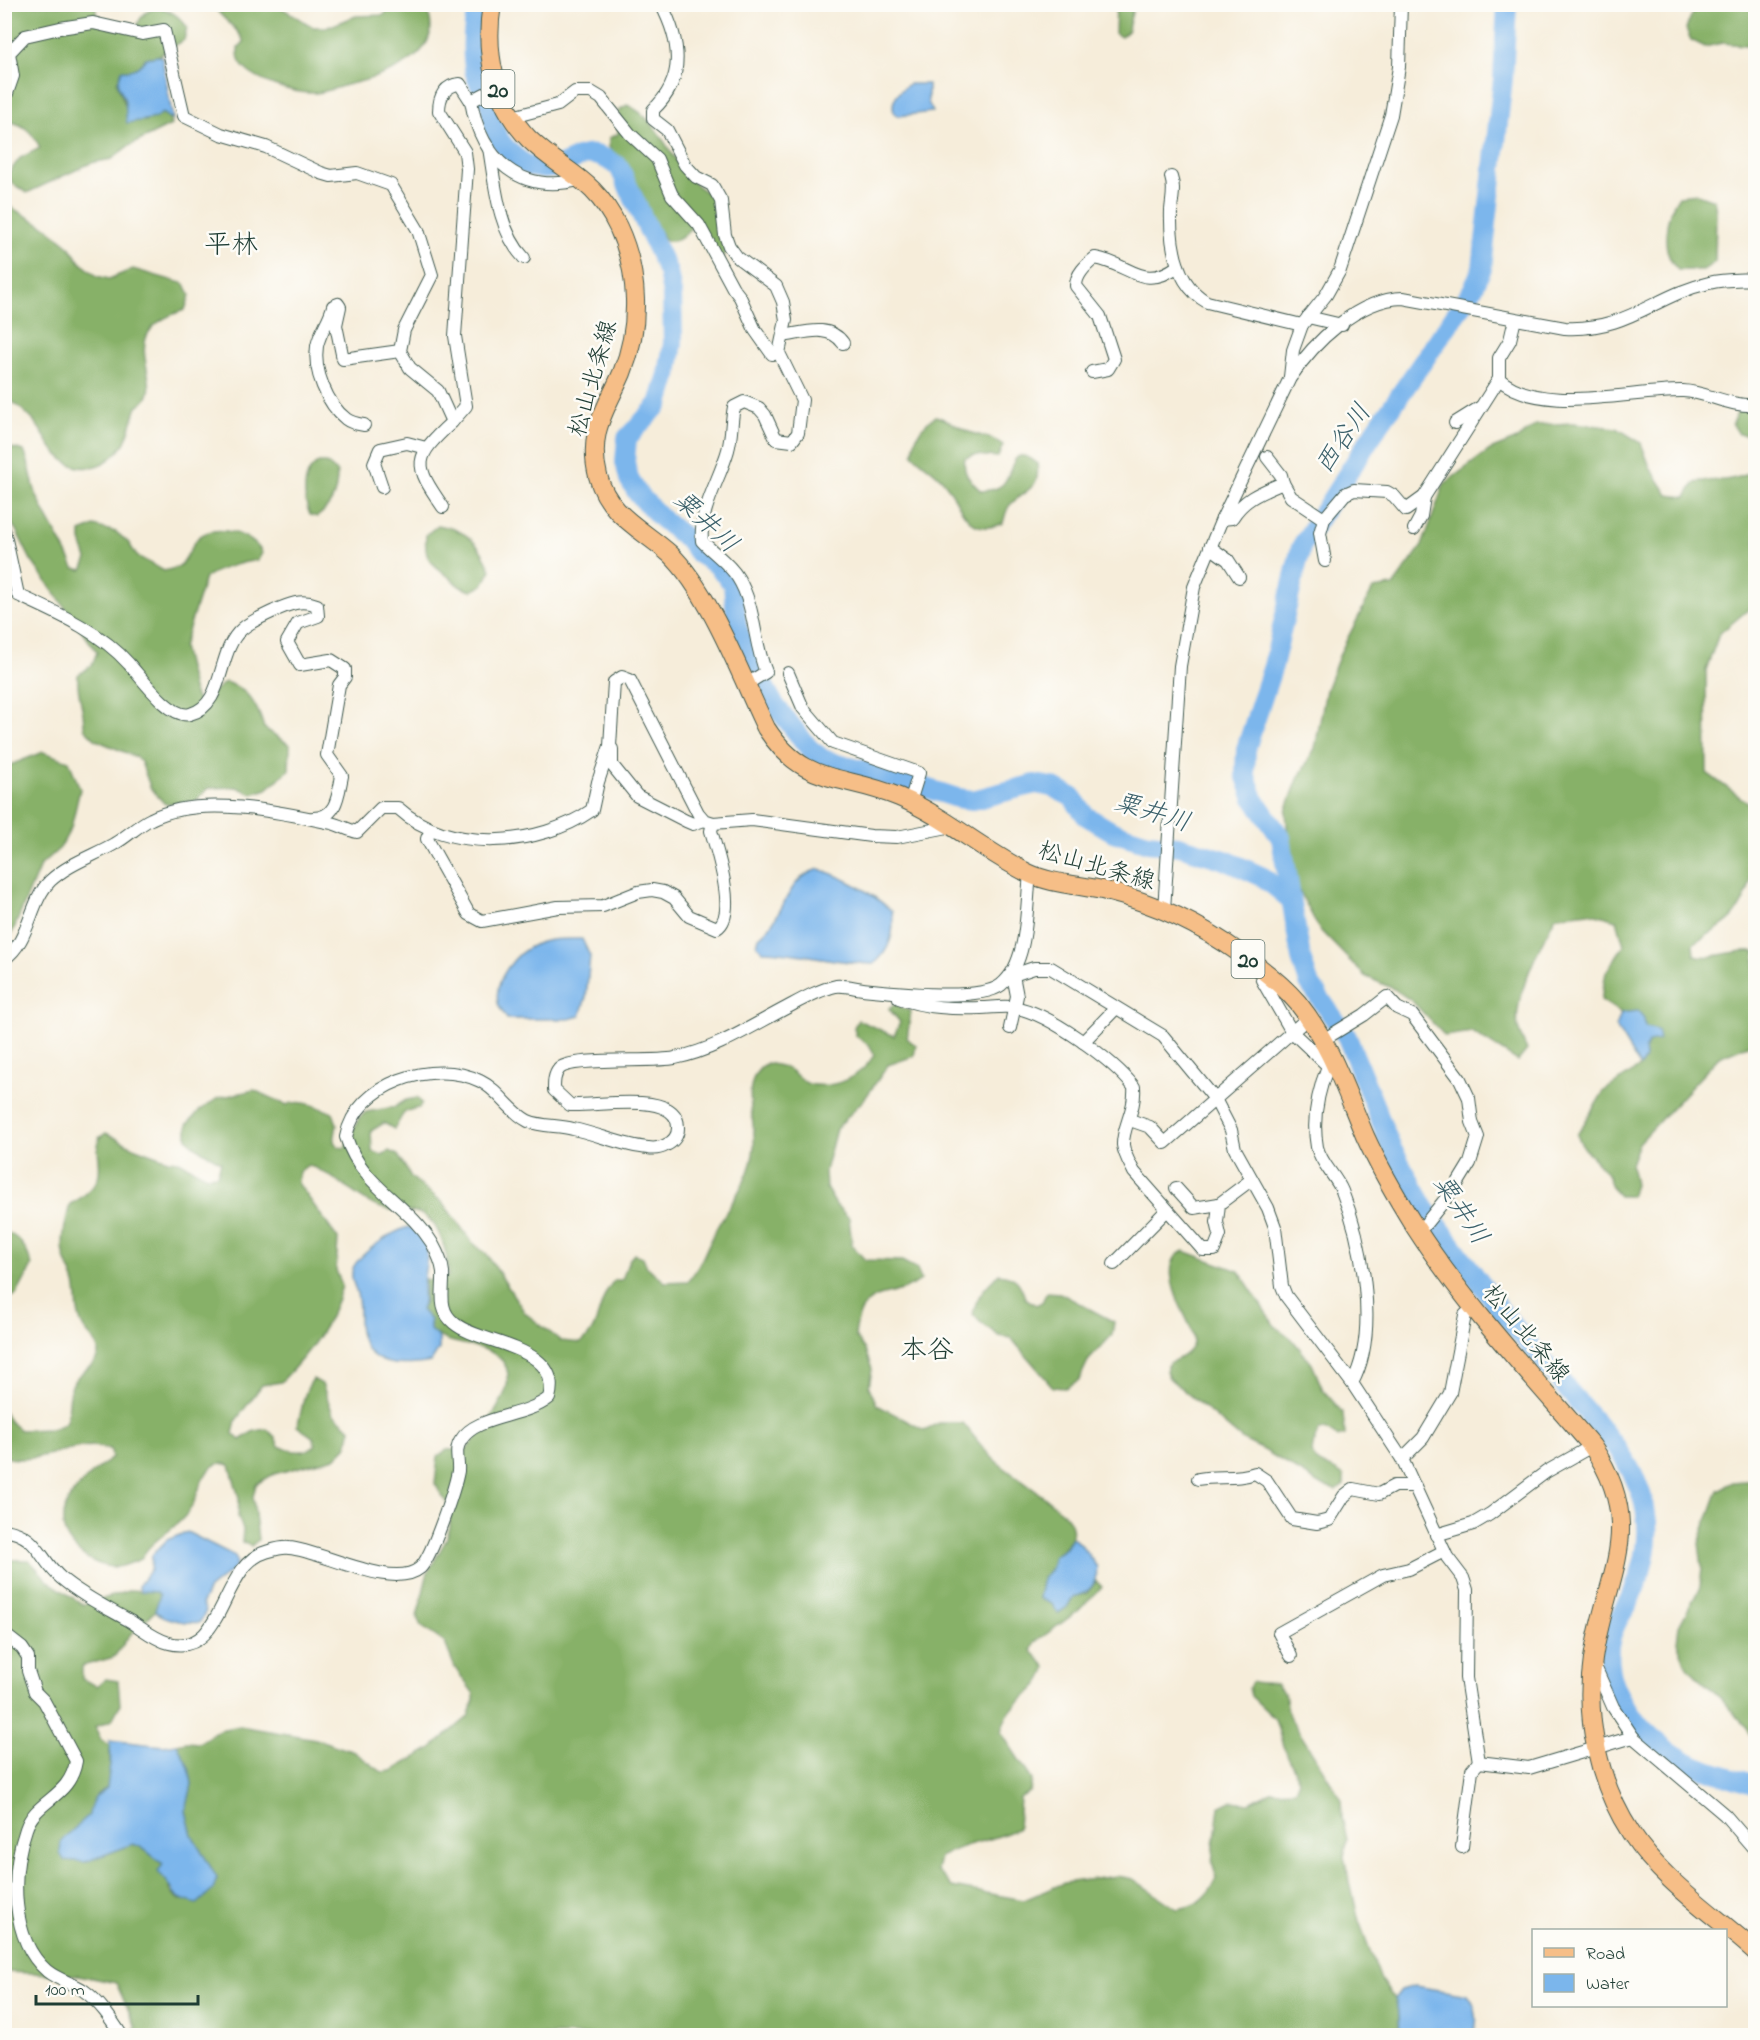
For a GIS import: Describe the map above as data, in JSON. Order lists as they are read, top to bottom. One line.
{"streets":{"main road":["20","松山北条線"]},"districts":["平林","本谷"],"water":["西谷川","粟井川"],"legend":["Road","Water"],"scale_bar":"100 m"}
